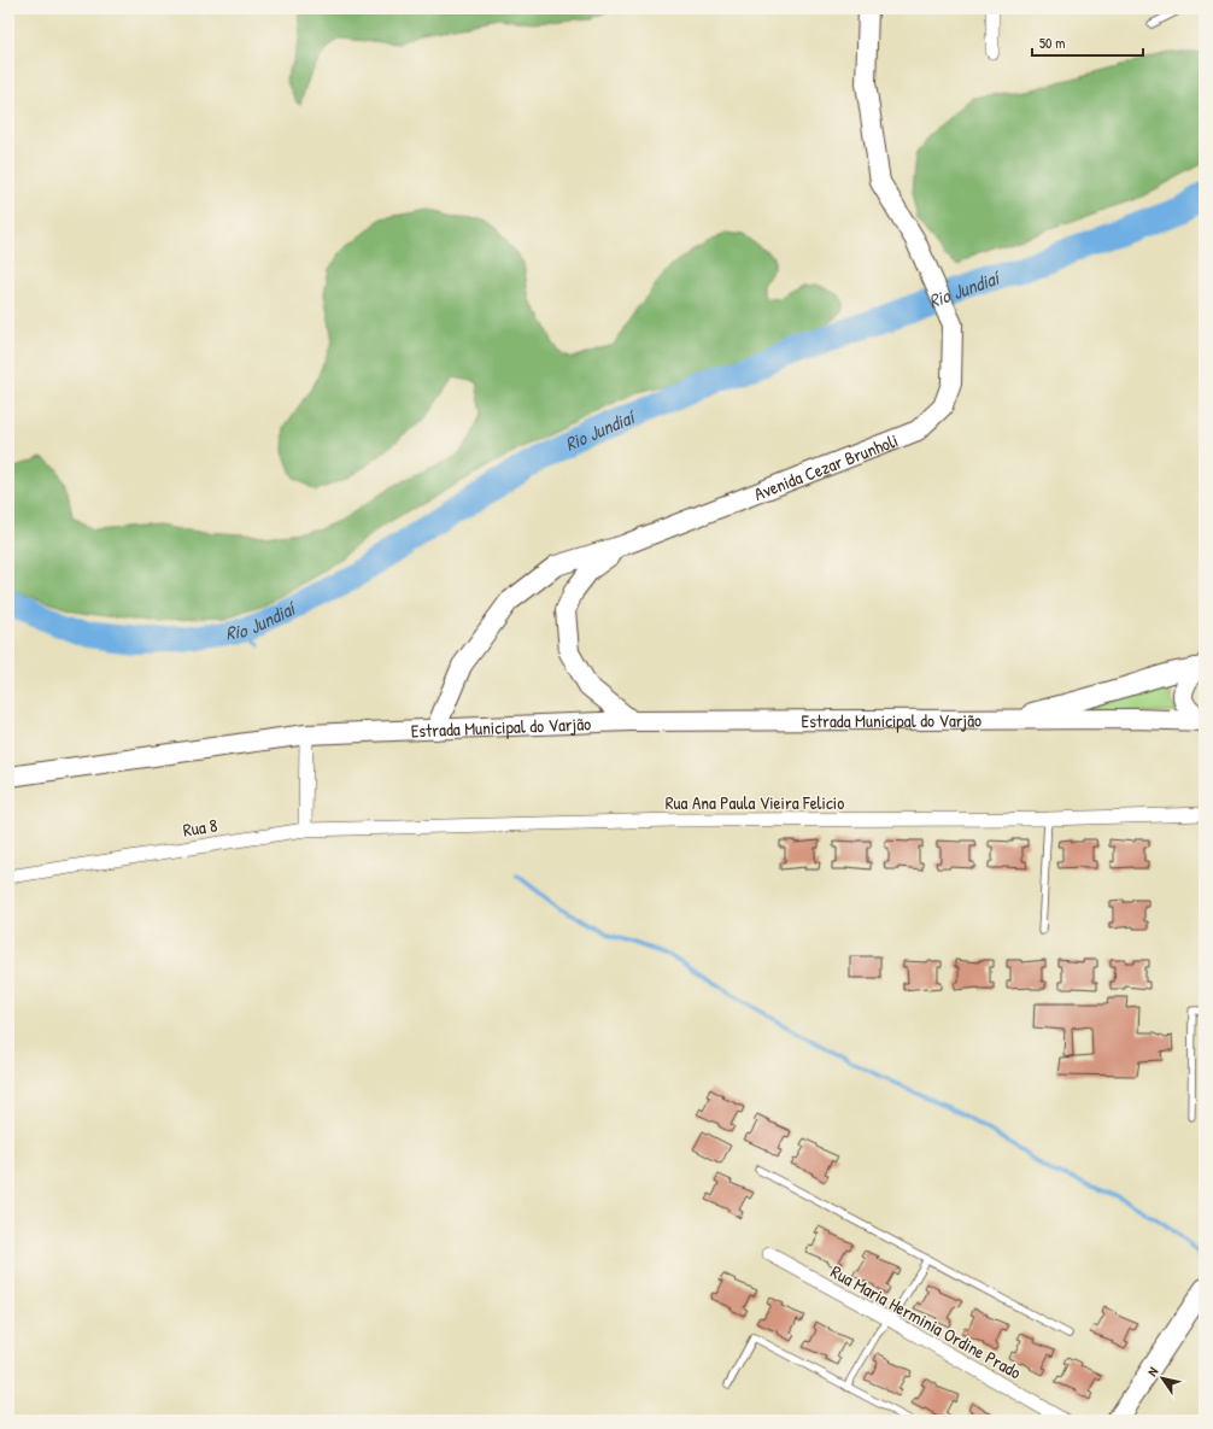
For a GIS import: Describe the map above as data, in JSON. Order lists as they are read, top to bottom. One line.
{"streets":{"main road":["Avenida Cezar Brunholi","Estrada Municipal do Varjão"],"street":["Rua Ana Paula Vieira Felicio","Rua 8","Rua Maria Herminia Ordine Prado"]},"crossings":[["Avenida Cezar Brunholi","Estrada Municipal do Varjão"],["Rua Ana Paula Vieira Felicio","Rua 8"]],"water":["Rio Jundiaí"],"scale_bar":"50 m","north":"top left"}
